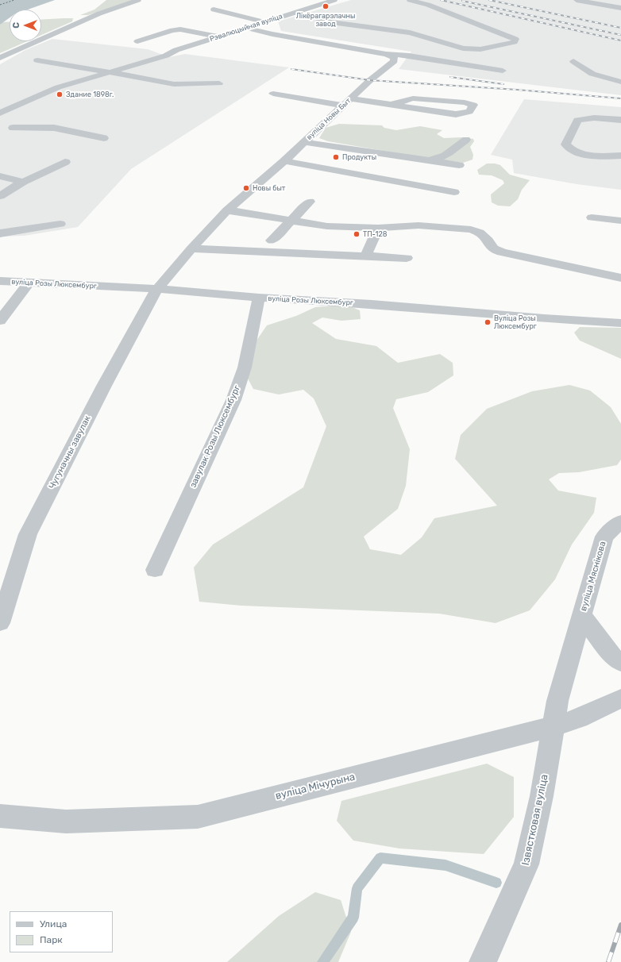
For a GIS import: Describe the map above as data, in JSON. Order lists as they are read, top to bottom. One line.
{"streets":{"street":["Рэвалюцыйная вуліца","вуліца Новы Быт","вуліца Розы Люксембург","завулак Розы Люксембург","Чугуначны завулак","вуліца Мяснікова","вуліца Мічурына","Ізвястковая вуліца"]},"crossings":[["вуліца Новы Быт","вуліца Розы Люксембург"],["вуліца Новы Быт","Чугуначны завулак"],["вуліца Розы Люксембург","завулак Розы Люксембург"],["вуліца Розы Люксембург","Чугуначны завулак"],["вуліца Мяснікова","Ізвястковая вуліца"],["вуліца Мічурына","Ізвястковая вуліца"]],"places":["Лікёрагарэлачны завод","Здание 1898г.","Продукты","Новы быт","ТП-128","Вуліца Розы Люксембург"],"legend":["Улица","Парк"],"north":"left"}
